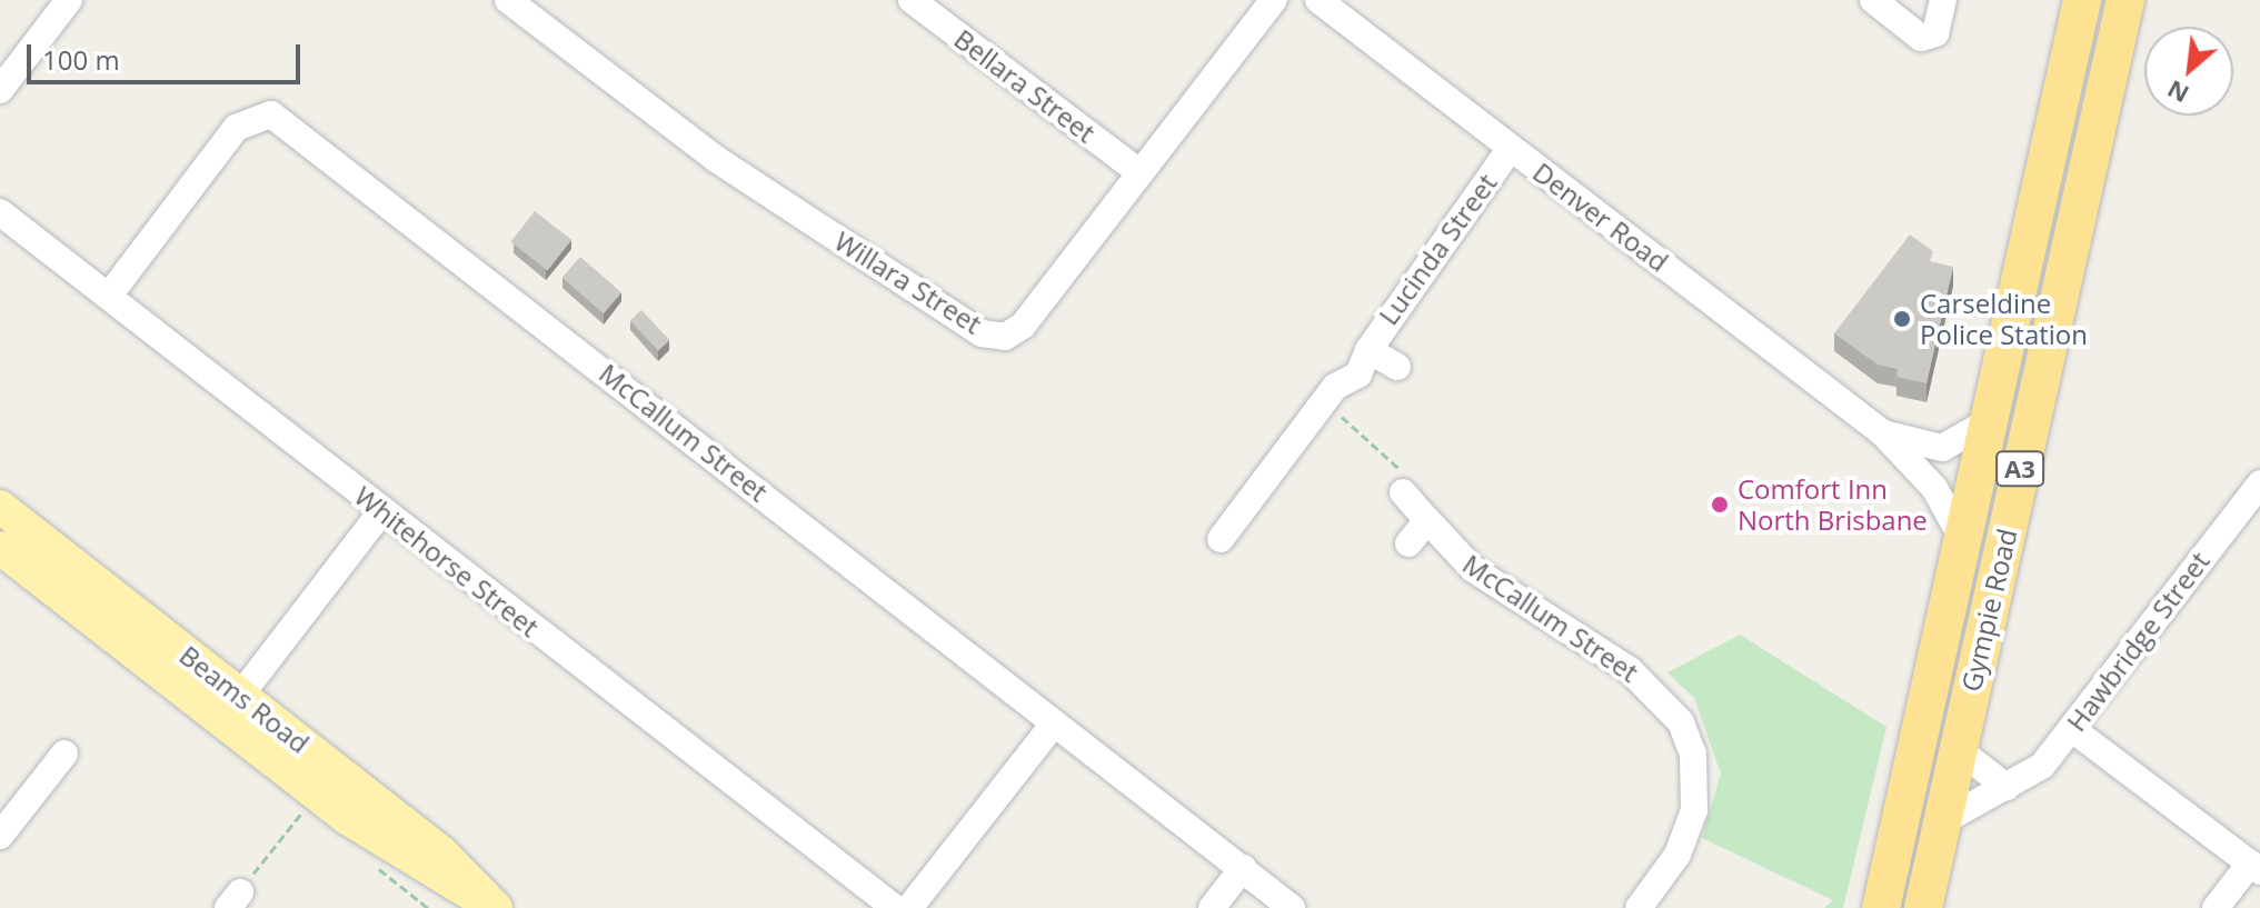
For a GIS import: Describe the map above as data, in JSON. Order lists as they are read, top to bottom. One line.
{"streets":{"highway":["A3","Gympie Road"],"main road":["Beams Road"],"street":["Bellara Street","Denver Road","Lucinda Street","Willara Street","McCallum Street","Whitehorse Street","Hawbridge Street"]},"crossings":[["Bellara Street","Willara Street"],["Denver Road","Lucinda Street"],["Denver Road","Gympie Road"],["McCallum Street","Whitehorse Street"],["Gympie Road","Hawbridge Street"]],"places":["Carseldine Police Station","Comfort Inn North Brisbane"],"scale_bar":"100 m","north":"bottom left"}
